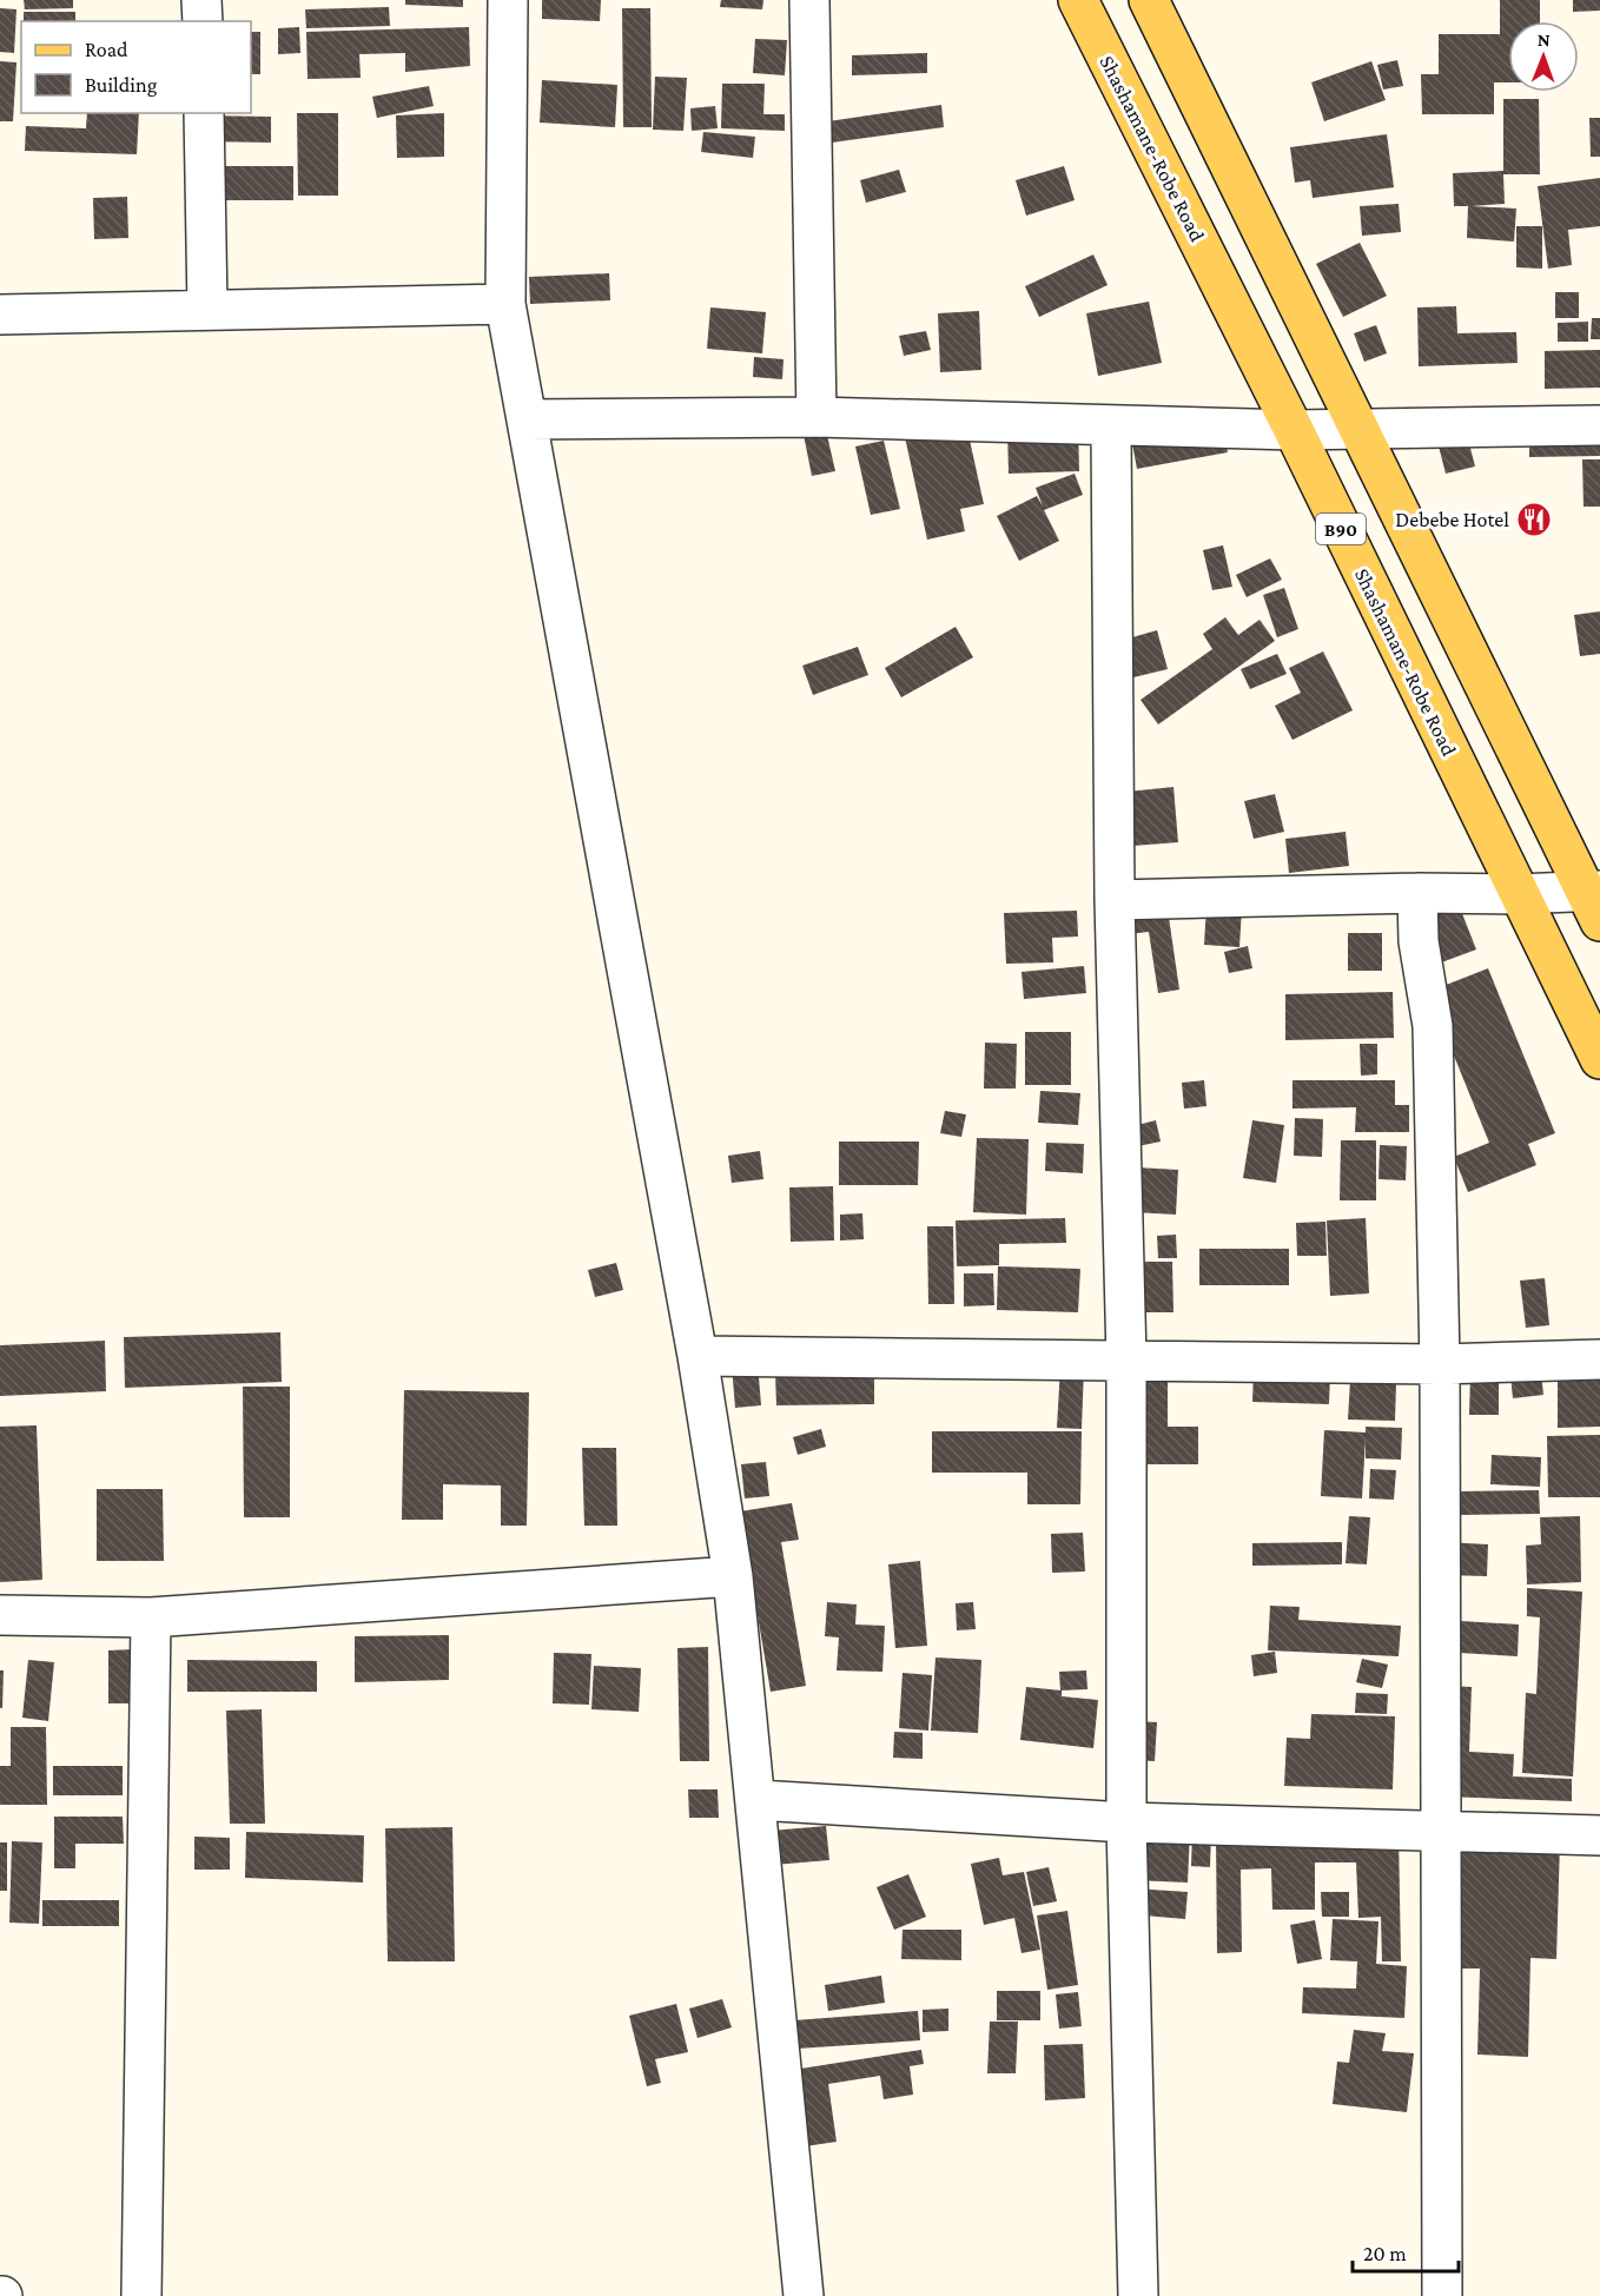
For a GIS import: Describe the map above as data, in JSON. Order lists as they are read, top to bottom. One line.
{"streets":{"main road":["Shashamane-Robe Road","B90"]},"places":{"restaurant":["Debebe Hotel"]},"legend":["Road","Building"],"scale_bar":"20 m","north":"top"}
